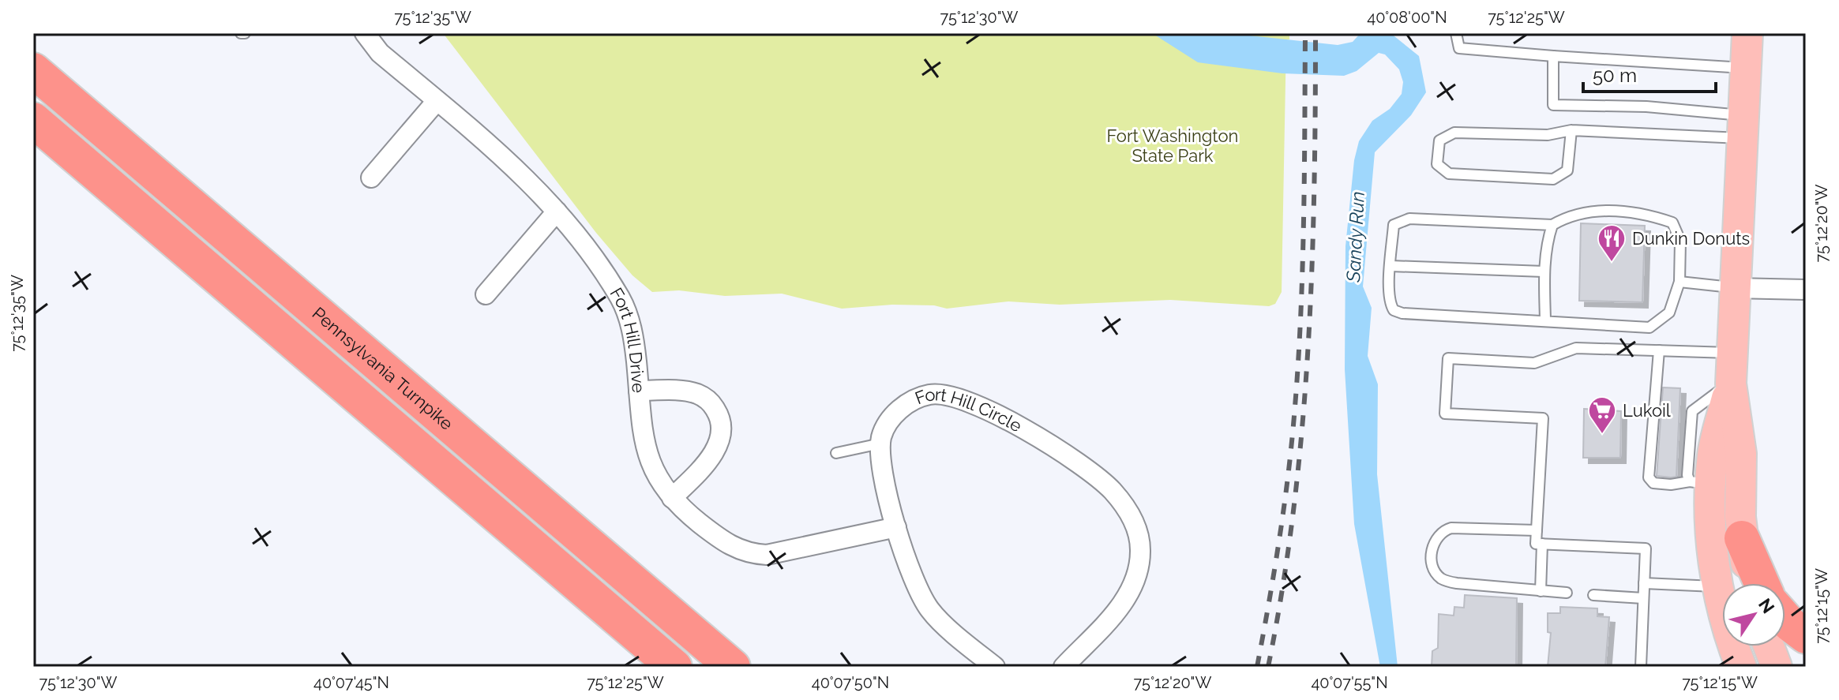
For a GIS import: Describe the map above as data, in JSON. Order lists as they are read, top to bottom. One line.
{"streets":{"highway":["Pennsylvania Turnpike"],"street":["Fort Hill Drive","Fort Hill Circle"]},"water":["Sandy Run"],"parks":["Fort Washington State Park"],"places":{"restaurant":["Dunkin Donuts"],"supermarket":["Lukoil"]},"scale_bar":"50 m","north":"top right","coordinates":["75°12'35\"W","75°12'30\"W","40°08'00\"N","75°12'25\"W","75°12'20\"W","75°12'15\"W","40°07'45\"N","40°07'50\"N","40°07'55\"N"]}
